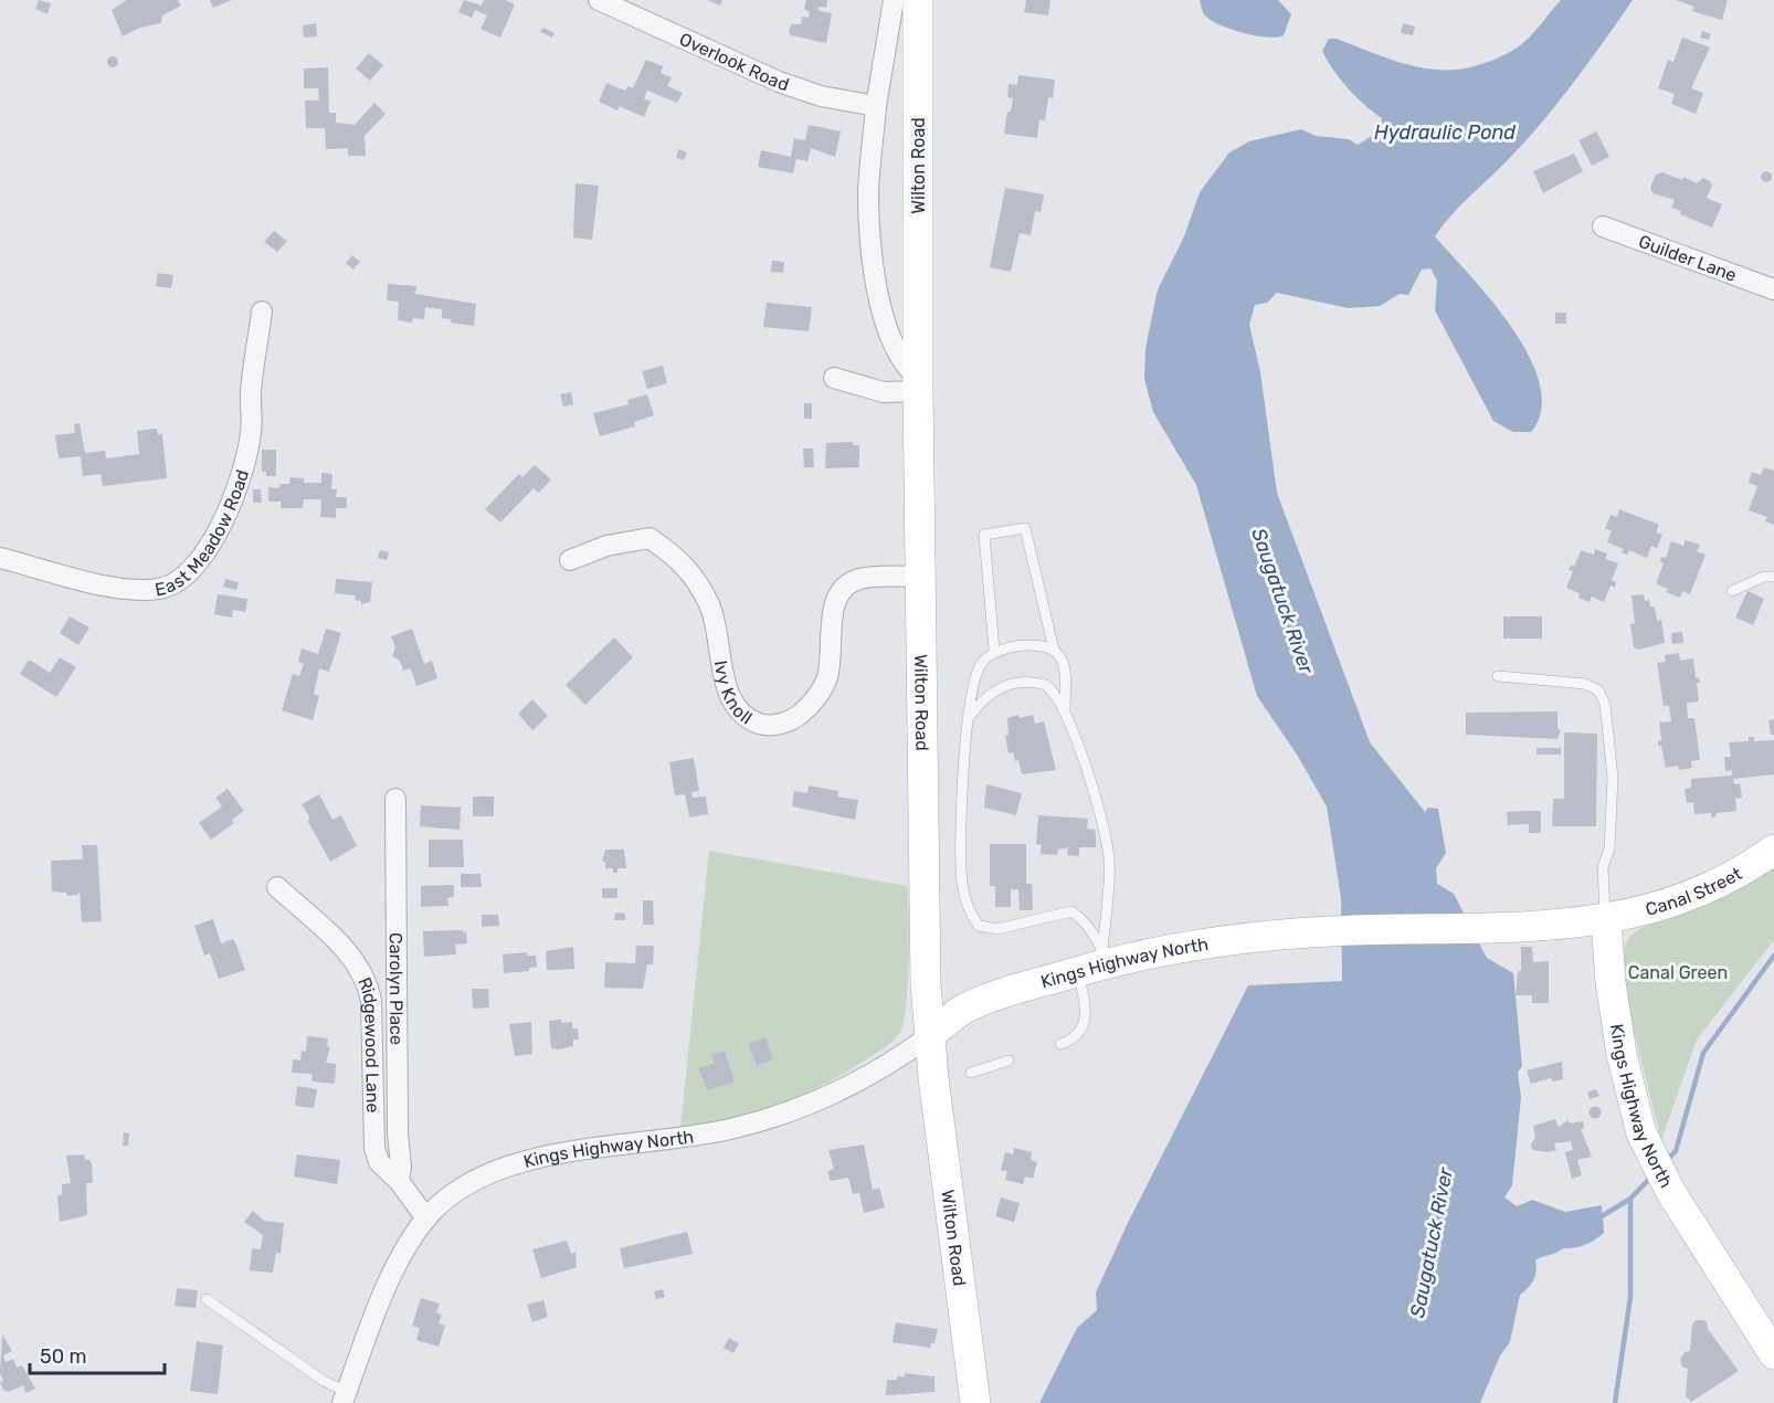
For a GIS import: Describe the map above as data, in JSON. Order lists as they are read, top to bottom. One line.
{"streets":{"main road":["Wilton Road","Canal Street","Kings Highway North"],"street":["Overlook Road","Guilder Lane","East Meadow Road","Ivy Knoll","Carolyn Place","Ridgewood Lane"]},"crossings":[["Wilton Road","Ivy Knoll"],["Wilton Road","Kings Highway North"],["Canal Street","Kings Highway North"],["Kings Highway North","Ridgewood Lane"],["Carolyn Place","Ridgewood Lane"]],"water":["Hydraulic Pond","Saugatuck River"],"parks":["Canal Green"],"scale_bar":"50 m"}
